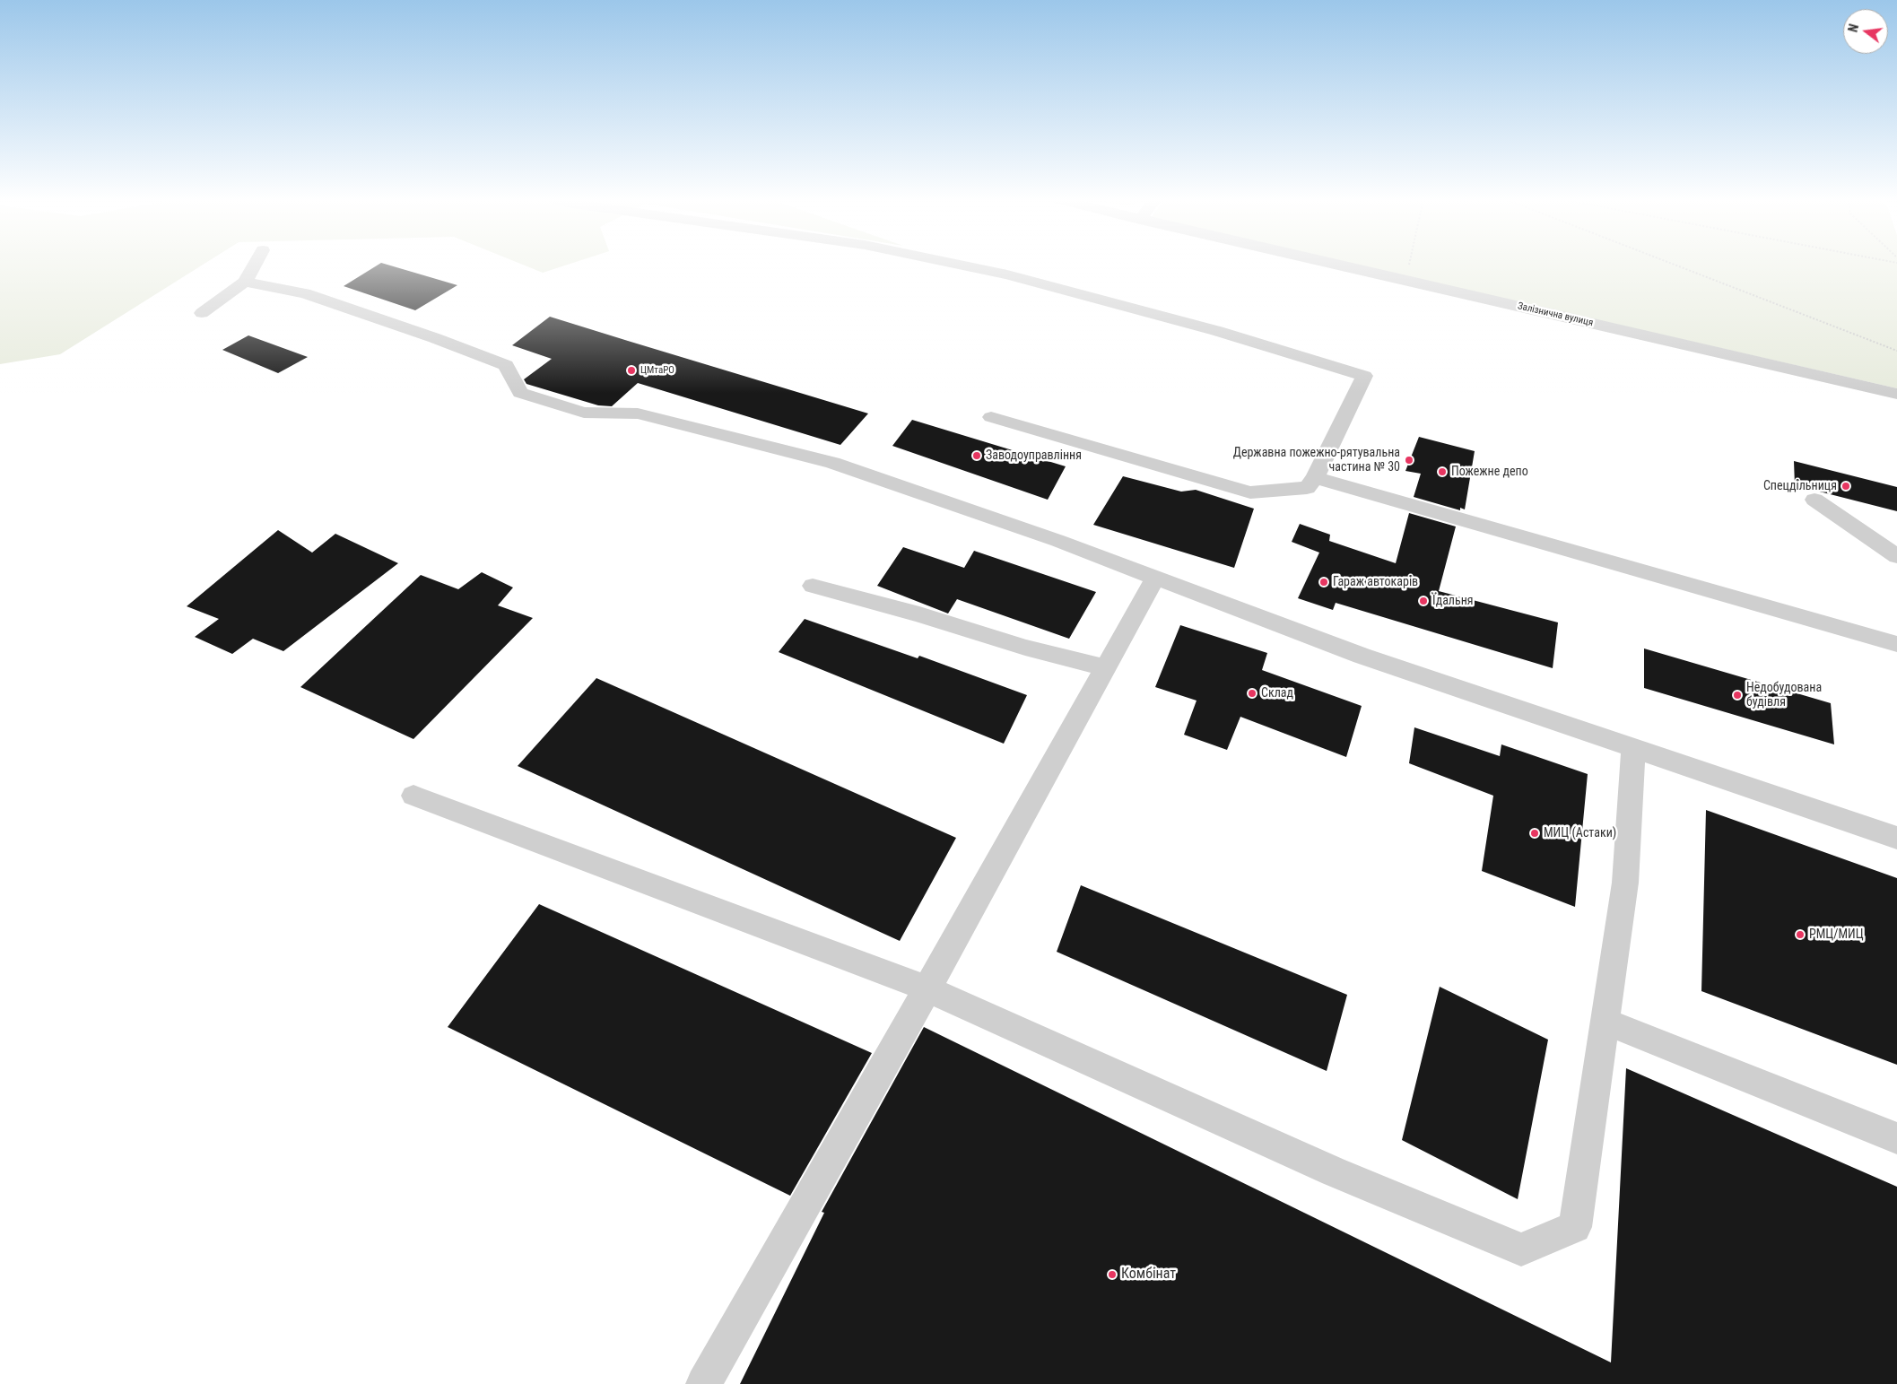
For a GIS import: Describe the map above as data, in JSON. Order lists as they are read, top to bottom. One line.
{"streets":{"street":["Залізнична вулиця"]},"places":["ЦМтаРО","Заводоуправління","Державна пожежно-рятувальна частина № 30","Пожежне депо","Спецдільниця","Гараж автокарів","Їдальня","Склад","Недобудована будівля","МИЦ (Астаки)","РМЦ/МИЦ","Комбінат"],"north":"left"}
